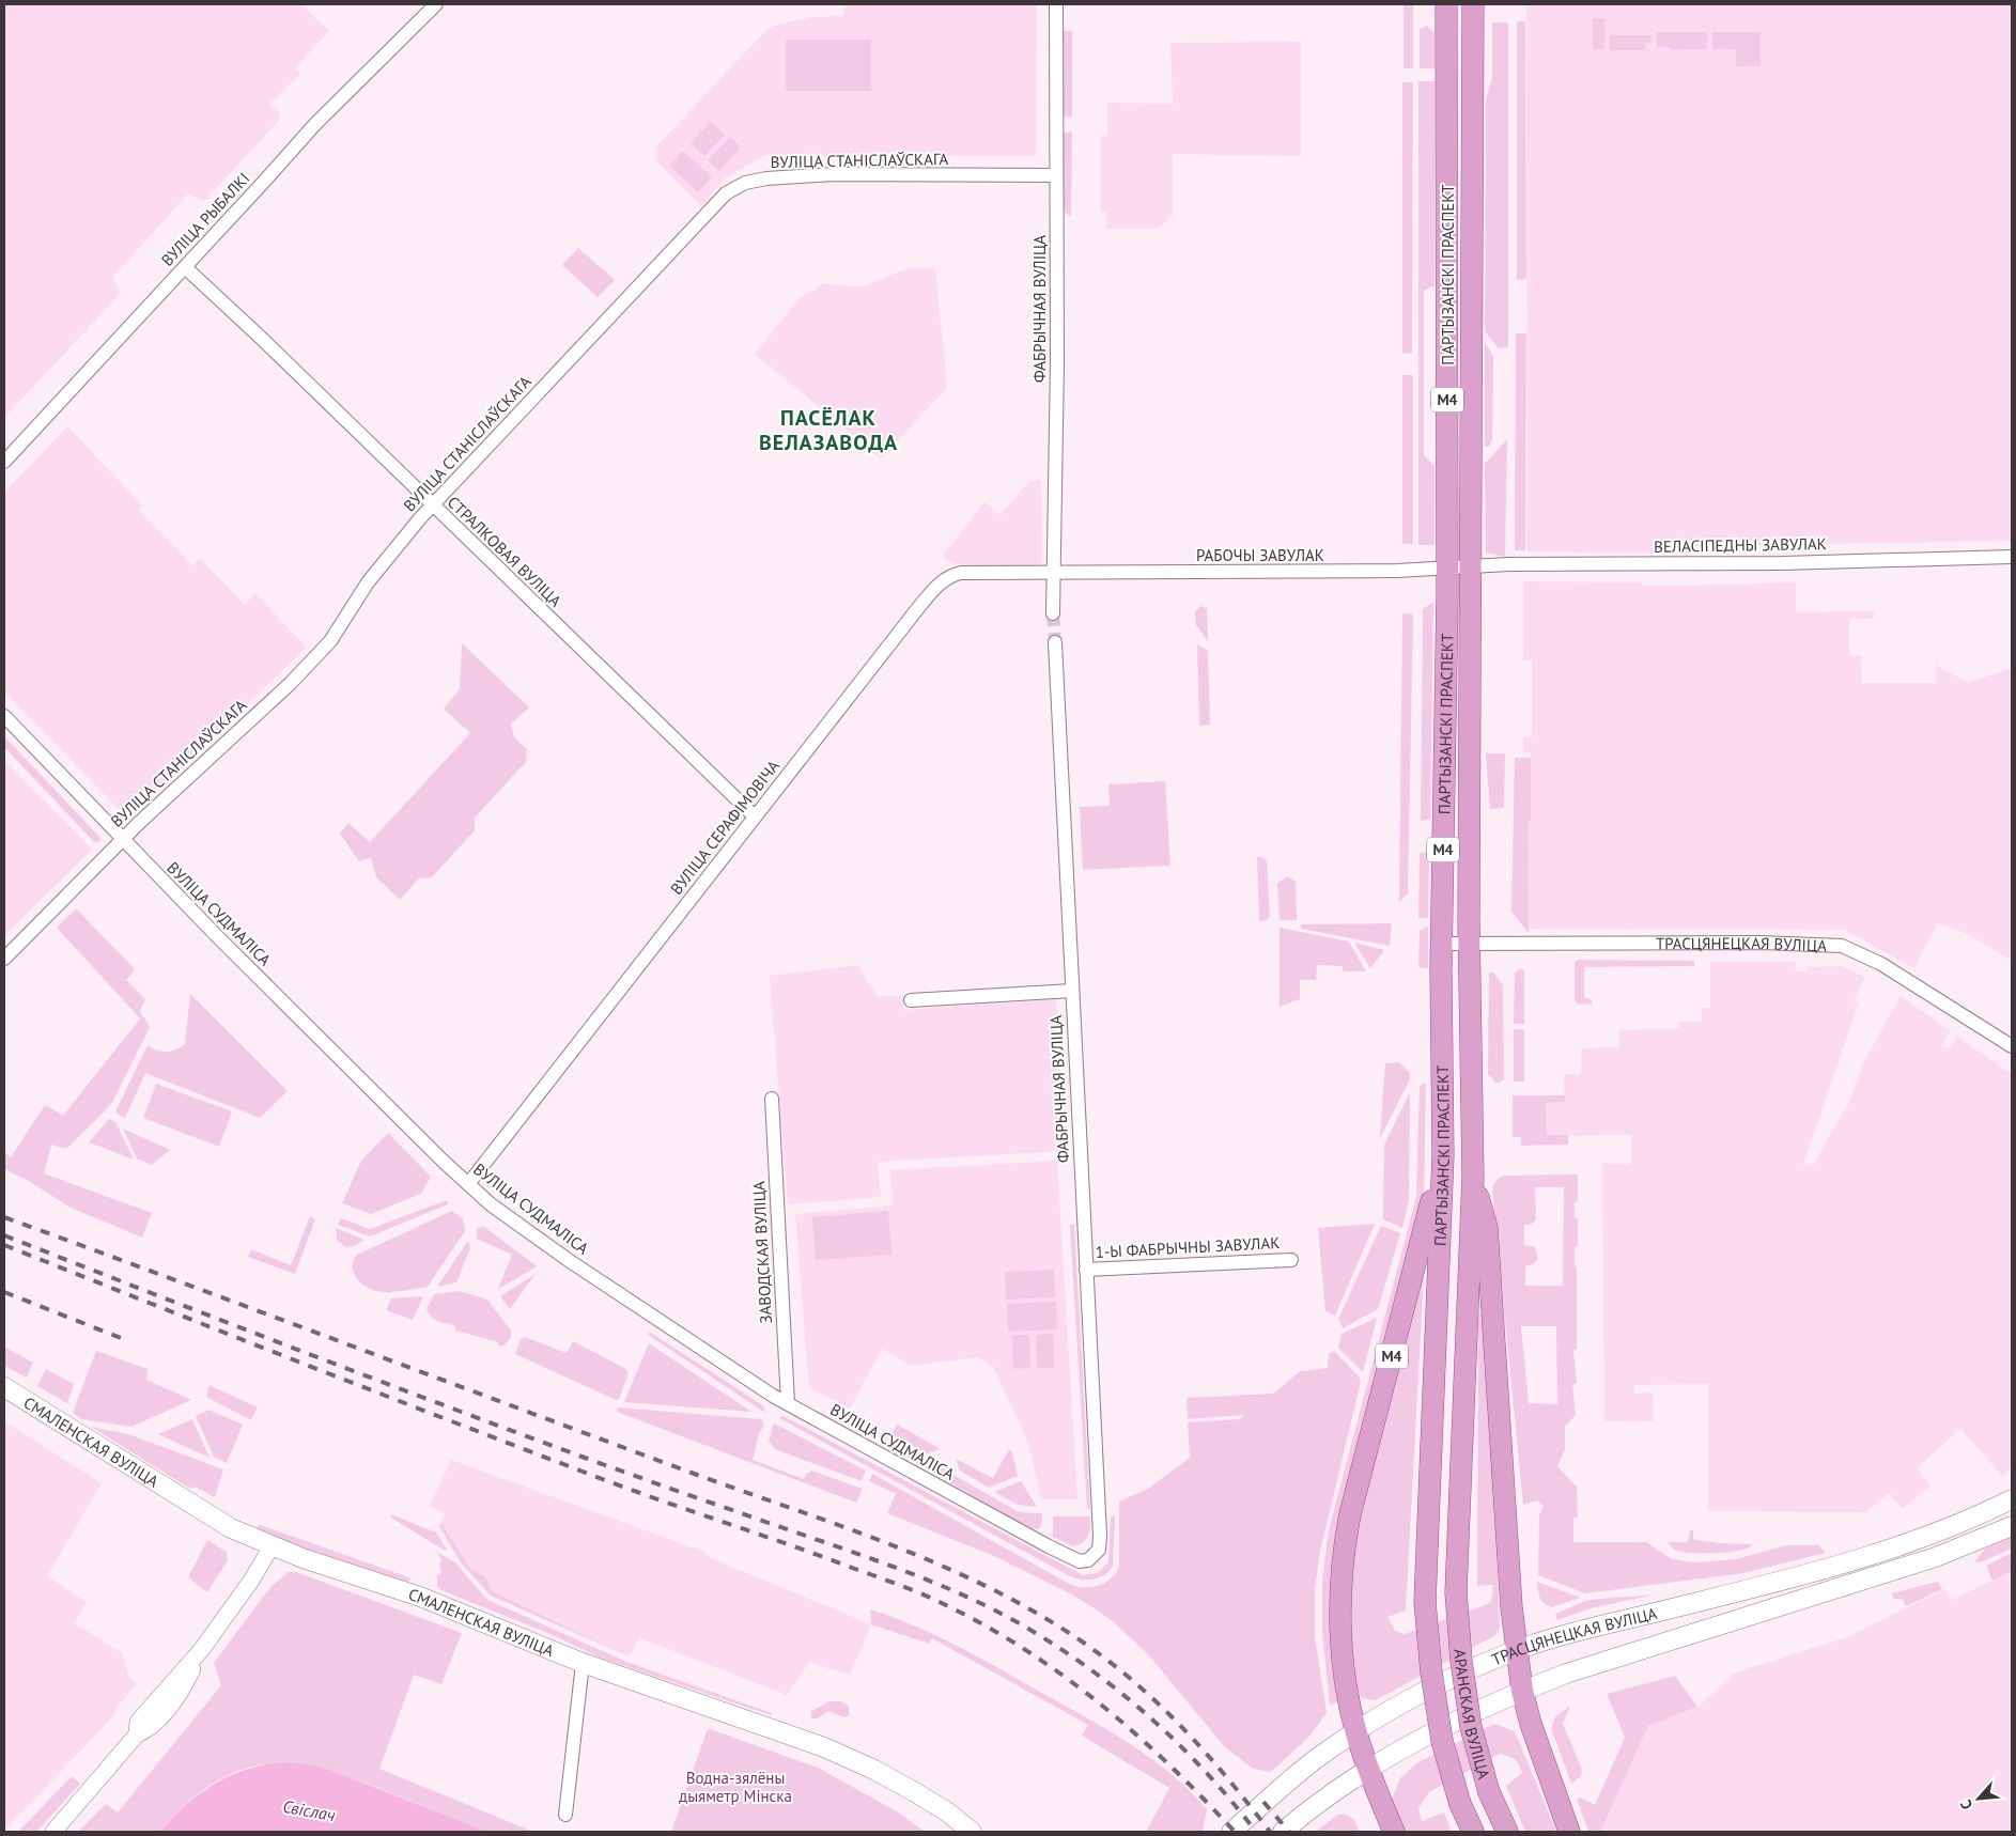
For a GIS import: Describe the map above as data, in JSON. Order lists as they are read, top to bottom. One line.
{"streets":{"main road":["ПАРТЫЗАНСКІ ПРАСПЕКТ","М4","ТРАСЦЯНЕЦКАЯ ВУЛІЦА","СМАЛЕНСКАЯ ВУЛІЦА","АРАНСКАЯ ВУЛІЦА"],"street":["ВУЛІЦА СТАНІСЛАЎСКАГА","ВУЛІЦА РЫБАЛКІ","ФАБРЫЧНАЯ ВУЛІЦА","ВЕЛАСІПЕДНЫ ЗАВУЛАК","СТРАЛКОВАЯ ВУЛІЦА","РАБОЧЫ ЗАВУЛАК","ВУЛІЦА СЕРАФІМОВІЧА","ВУЛІЦА СУДМАЛІСА","1-Ы ФАБРЫЧНЫ ЗАВУЛАК","ЗАВОДСКАЯ ВУЛІЦА"]},"crossings":[["ВУЛІЦА СТАНІСЛАЎСКАГА","ФАБРЫЧНАЯ ВУЛІЦА"],["ВУЛІЦА СТАНІСЛАЎСКАГА","СТРАЛКОВАЯ ВУЛІЦА"],["ВУЛІЦА СТАНІСЛАЎСКАГА","ВУЛІЦА СУДМАЛІСА"],["ВУЛІЦА РЫБАЛКІ","СТРАЛКОВАЯ ВУЛІЦА"],["ПАРТЫЗАНСКІ ПРАСПЕКТ","М4"],["ПАРТЫЗАНСКІ ПРАСПЕКТ","ВЕЛАСІПЕДНЫ ЗАВУЛАК"],["ПАРТЫЗАНСКІ ПРАСПЕКТ","РАБОЧЫ ЗАВУЛАК"],["ПАРТЫЗАНСКІ ПРАСПЕКТ","ТРАСЦЯНЕЦКАЯ ВУЛІЦА"],["ПАРТЫЗАНСКІ ПРАСПЕКТ","АРАНСКАЯ ВУЛІЦА"],["ФАБРЫЧНАЯ ВУЛІЦА","РАБОЧЫ ЗАВУЛАК"],["ФАБРЫЧНАЯ ВУЛІЦА","ВУЛІЦА СЕРАФІМОВІЧА"],["ФАБРЫЧНАЯ ВУЛІЦА","ВУЛІЦА СУДМАЛІСА"],["ФАБРЫЧНАЯ ВУЛІЦА","1-Ы ФАБРЫЧНЫ ЗАВУЛАК"],["М4","ТРАСЦЯНЕЦКАЯ ВУЛІЦА"],["ВЕЛАСІПЕДНЫ ЗАВУЛАК","РАБОЧЫ ЗАВУЛАК"],["СТРАЛКОВАЯ ВУЛІЦА","ВУЛІЦА СЕРАФІМОВІЧА"],["РАБОЧЫ ЗАВУЛАК","ВУЛІЦА СЕРАФІМОВІЧА"],["ВУЛІЦА СЕРАФІМОВІЧА","ВУЛІЦА СУДМАЛІСА"],["ВУЛІЦА СУДМАЛІСА","ЗАВОДСКАЯ ВУЛІЦА"]],"districts":["ПАСЁЛАК ВЕЛАЗАВОДА"],"water":["Свіслач"],"parks":["Водна-зялёны дыяметр Мінска"],"north":"bottom left"}
